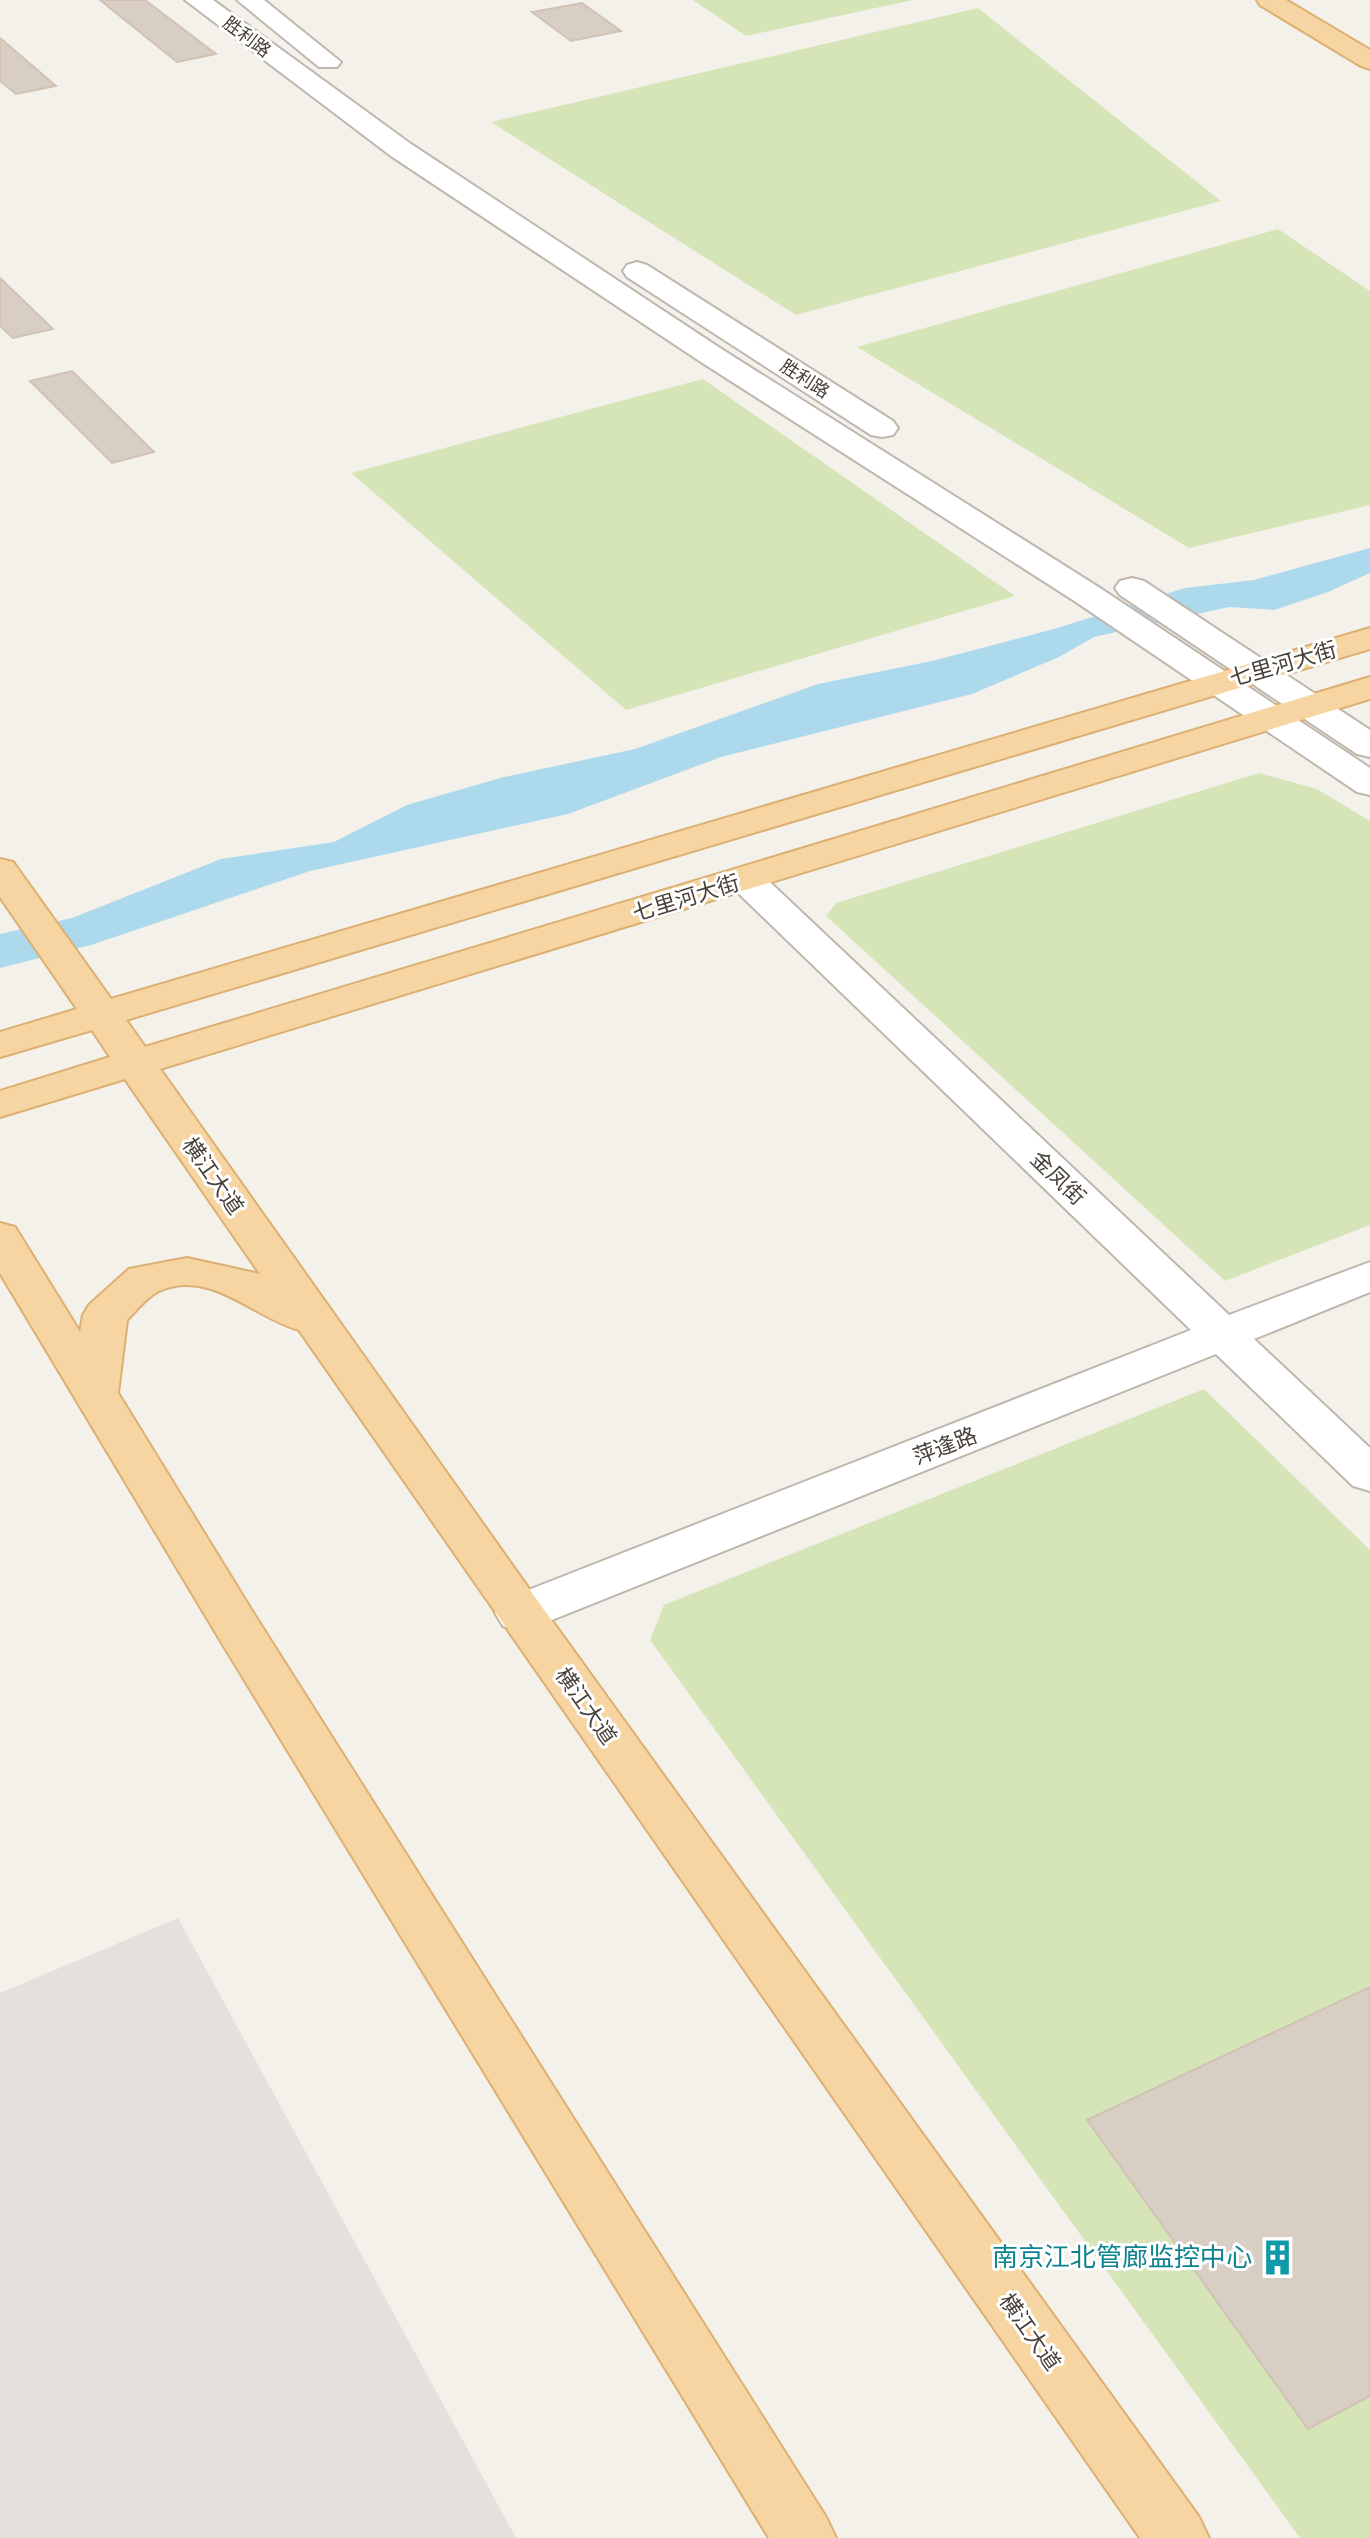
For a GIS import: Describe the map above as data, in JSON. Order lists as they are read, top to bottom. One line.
{"streets":{"main road":["七里河大街","横江大道"],"street":["胜利路","金凤街","萍逢路"]},"crossings":[["胜利路","七里河大街"],["七里河大街","横江大道"],["七里河大街","金凤街"],["横江大道","萍逢路"],["金凤街","萍逢路"]],"places":{"building":["南京江北管廊监控中心"]}}
